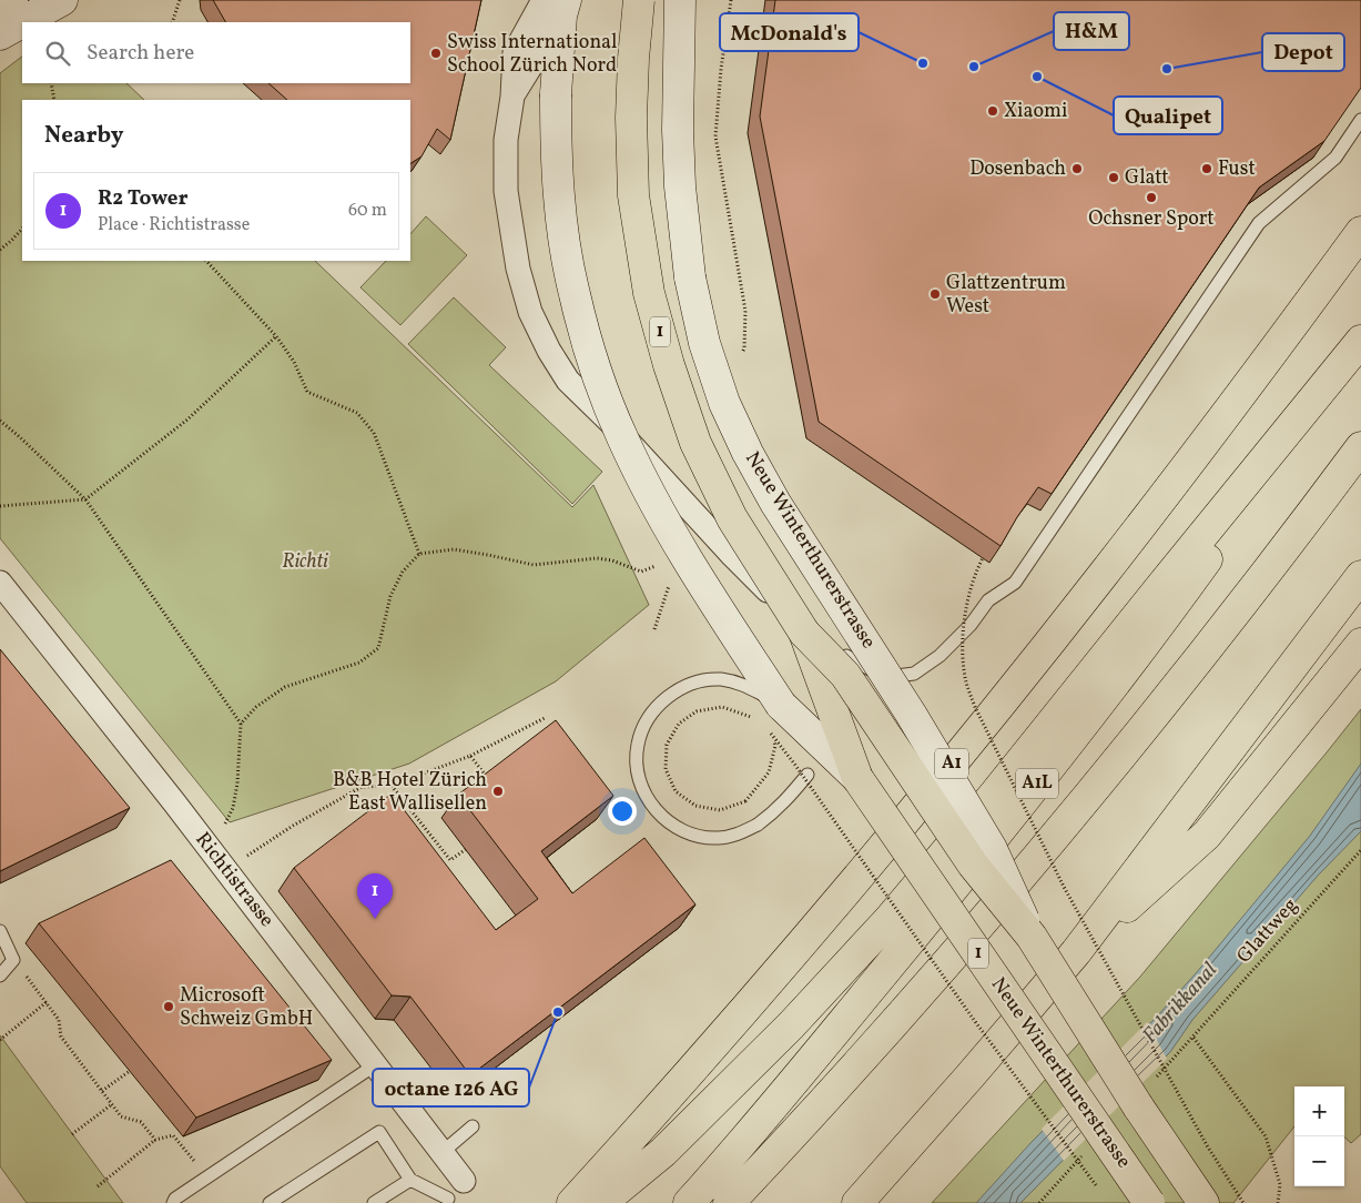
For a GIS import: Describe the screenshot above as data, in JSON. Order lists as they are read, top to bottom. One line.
{"streets":{"main road":["1","Neue Winterthurerstrasse","A1","A1L"],"street":["Richtistrasse"],"path":["Glattweg"]},"water":["Fabrikkanal"],"parks":["Richti"],"places":["Swiss International School Zürich Nord","McDonald's","H&M","Depot","Qualipet","Xiaomi","Dosenbach","Fust","Glatt","Ochsner Sport","Glattzentrum West","B&B Hotel Zürich East Wallisellen","Microsoft Schweiz GmbH","octane 126 AG"],"page":{"search":"Search here","heading":"Nearby","list":[{"mark":"1","name":"R2 Tower","note":"Place · Richtistrasse","value":"60 m"}],"pins":"1","map_buttons":["+","−"]}}
